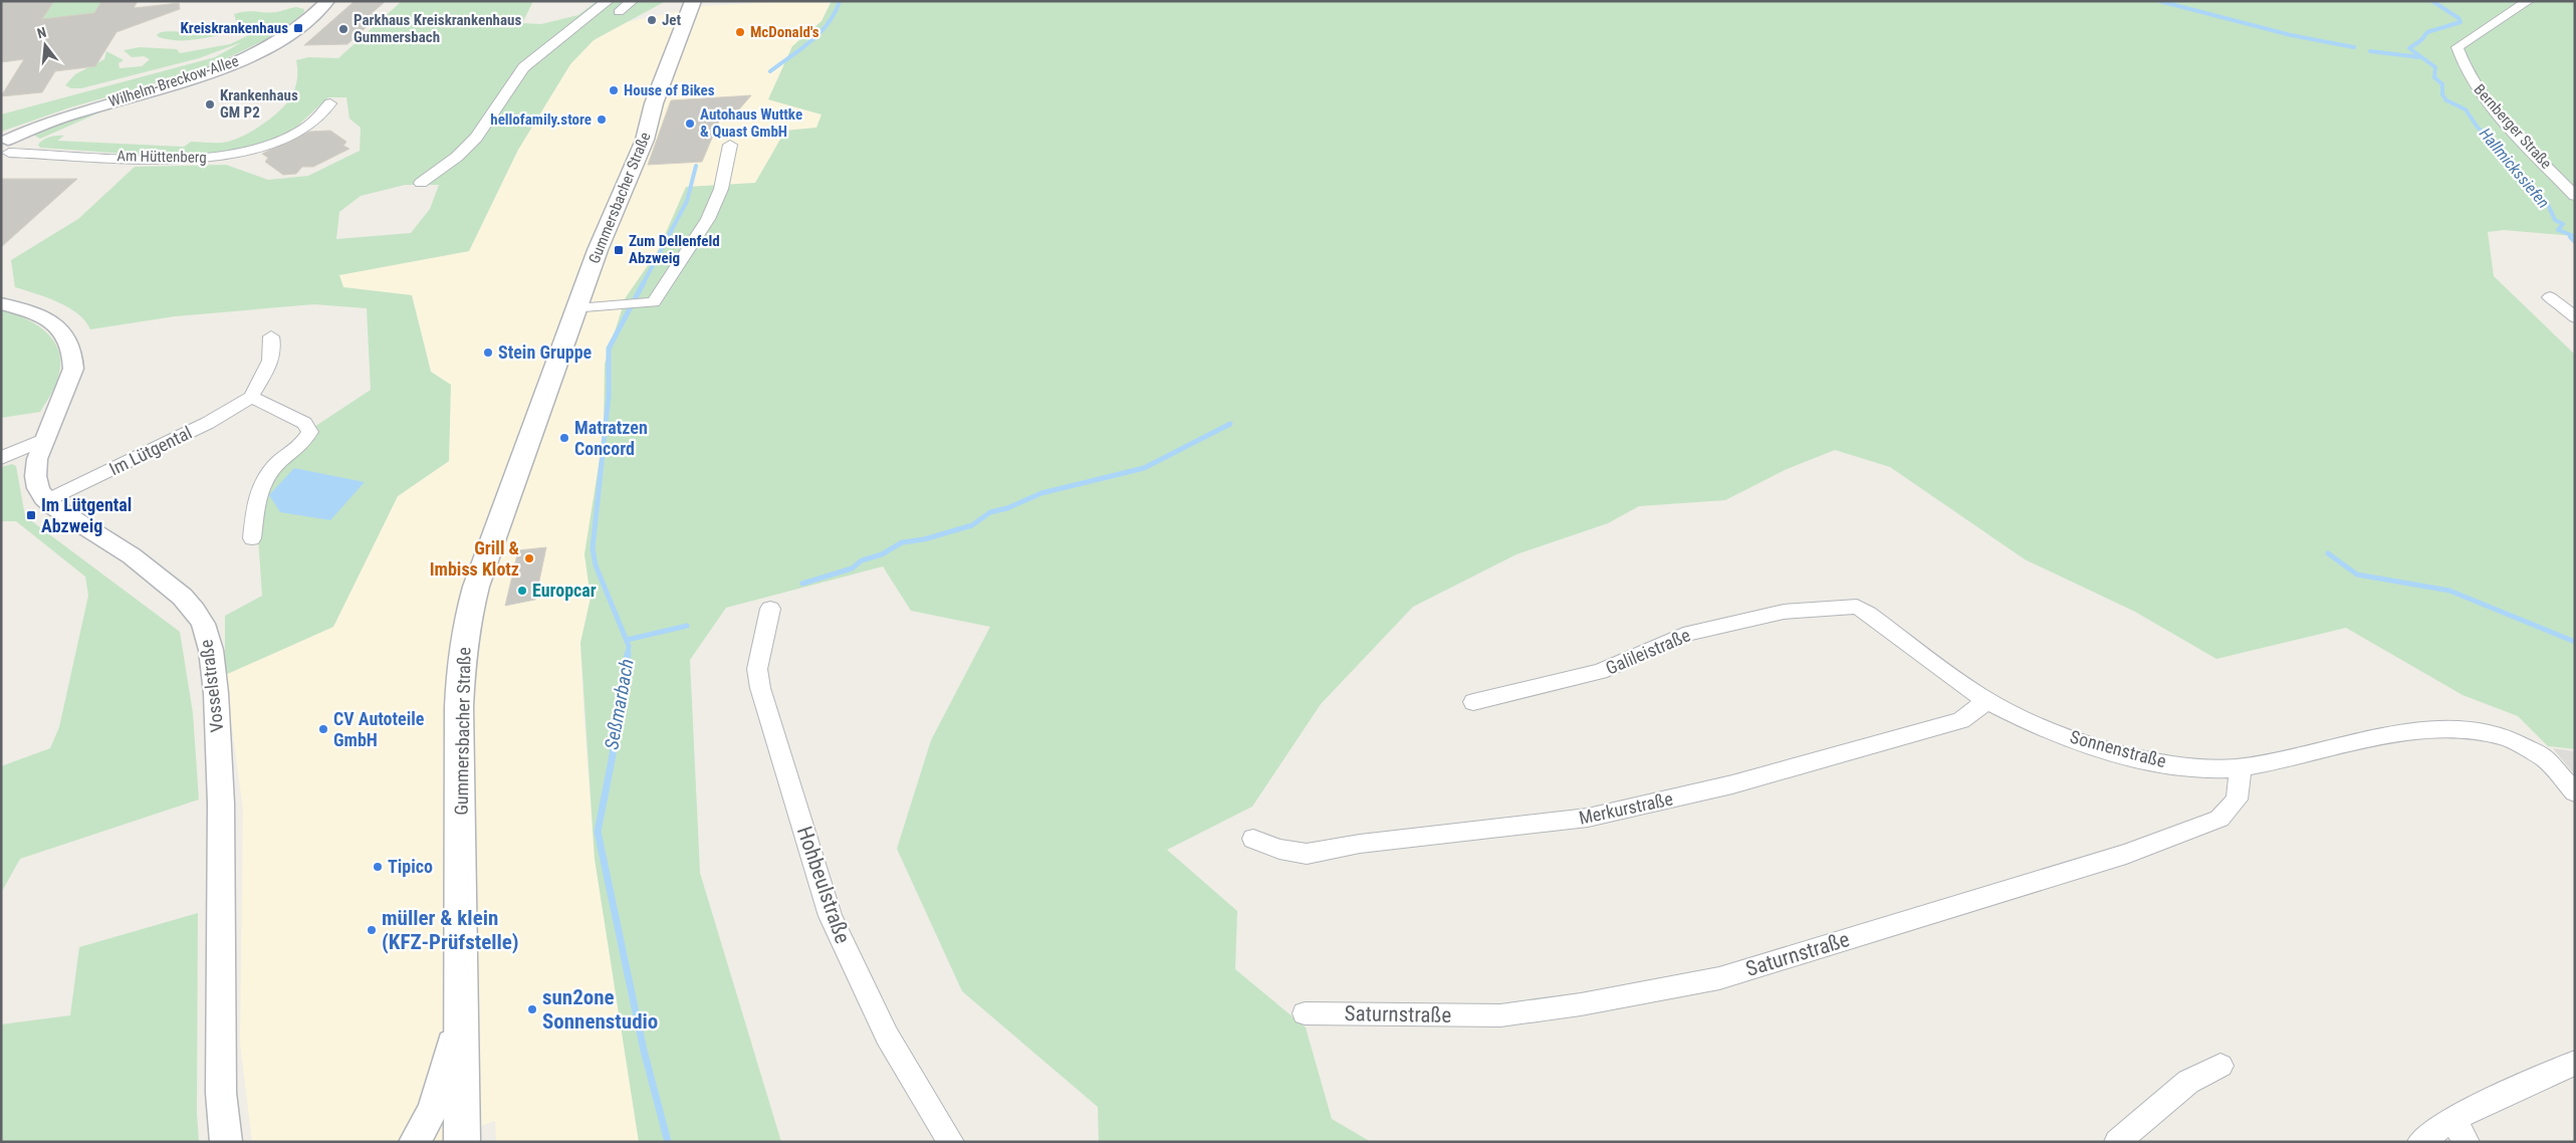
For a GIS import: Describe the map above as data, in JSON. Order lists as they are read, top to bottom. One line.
{"streets":{"main road":["Gummersbacher Straße"],"street":["Wilhelm-Breckow-Allee","Bernberger Straße","Am Hüttenberg","Im Lütgental","Galileistraße","Vosselstraße","Sonnenstraße","Merkurstraße","Hohbeulstraße","Saturnstraße"]},"crossings":[["Wilhelm-Breckow-Allee","Am Hüttenberg"],["Im Lütgental","Vosselstraße"],["Galileistraße","Sonnenstraße"],["Sonnenstraße","Merkurstraße"],["Sonnenstraße","Saturnstraße"]],"water":["Hallmickssiefen","Seßmarbach"],"places":{"other":["Jet","Parkhaus Kreiskrankenhaus Gummersbach","McDonald's","House of Bikes","Krankenhaus GM P2","hellofamily.store","Autohaus Wuttke & Quast GmbH","Stein Gruppe","Matratzen Concord","Grill & Imbiss Klotz","Europcar","CV Autoteile GmbH","Tipico","müller & klein (KFZ-Prüfstelle)","sun2one Sonnenstudio"],"transit":["Kreiskrankenhaus","Zum Dellenfeld Abzweig","Im Lütgental Abzweig"]},"north":"top"}
